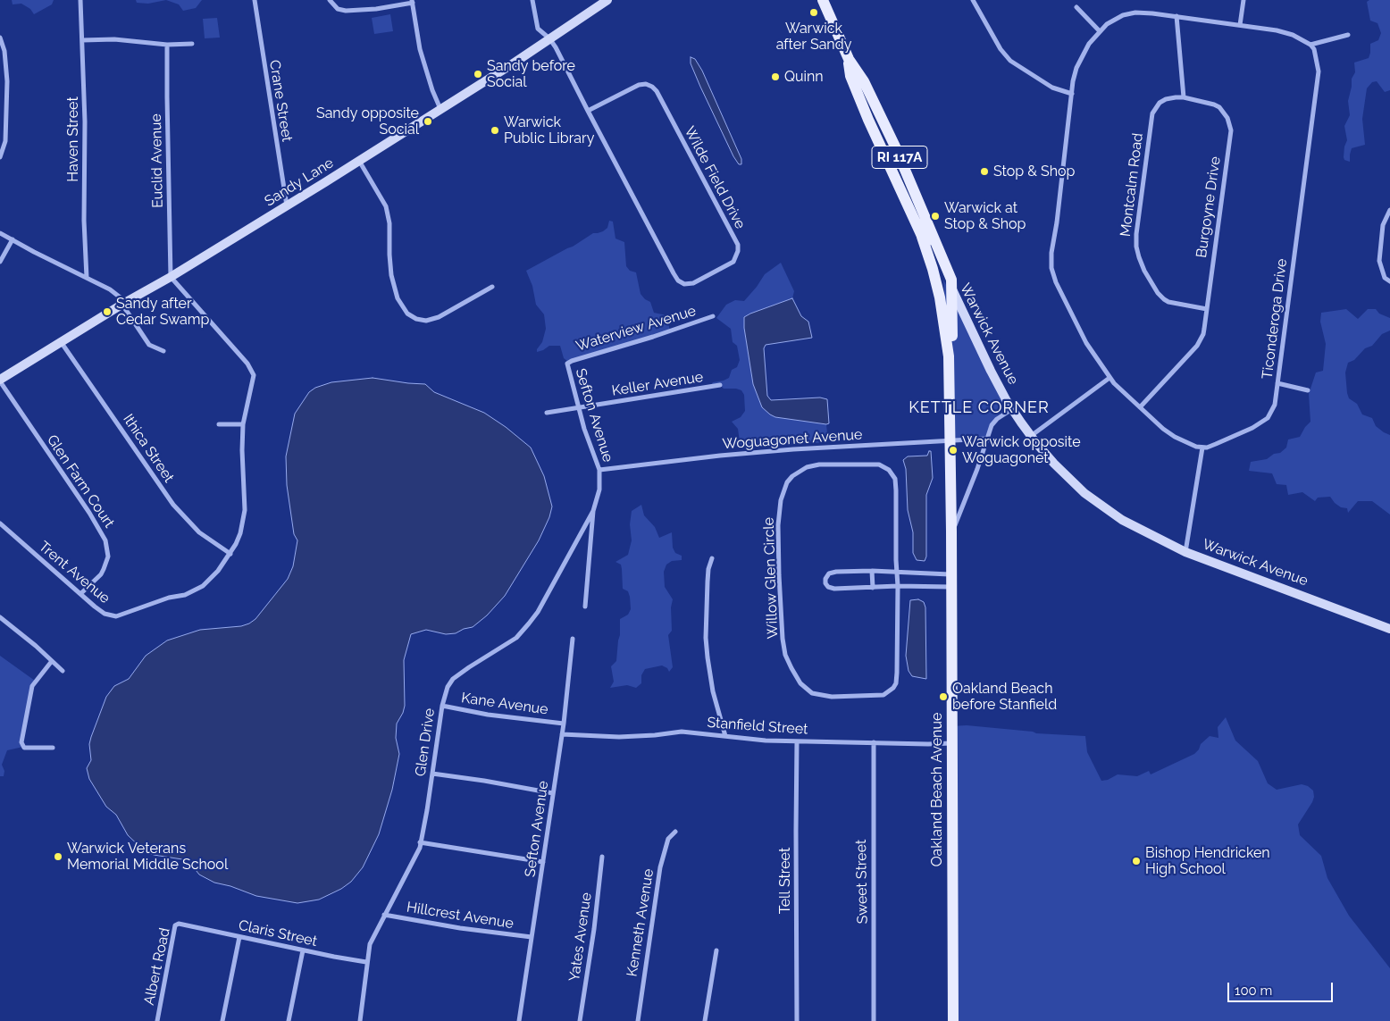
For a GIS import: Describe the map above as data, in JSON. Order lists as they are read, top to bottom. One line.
{"streets":{"main road":["RI 117A","Sandy Lane","Warwick Avenue","Oakland Beach Avenue"],"street":["Crane Street","Haven Street","Euclid Avenue","Wilde Field Drive","Montcalm Road","Burgoyne Drive","Ticonderoga Drive","Waterview Avenue","Keller Avenue","Sefton Avenue","Woguagonet Avenue","Ithica Street","Glen Farm Court","Trent Avenue","Willow Glen Circle","Kane Avenue","Stanfield Street","Glen Drive","Tell Street","Sweet Street","Hillcrest Avenue","Kenneth Avenue","Claris Street","Yates Avenue","Albert Road"]},"crossings":[["Crane Street","Sandy Lane"],["Euclid Avenue","Sandy Lane"],["Euclid Avenue","Trent Avenue"],["Wilde Field Drive","Sandy Lane"],["Sandy Lane","Ithica Street"],["Sandy Lane","Glen Farm Court"],["Sandy Lane","Trent Avenue"],["Montcalm Road","Burgoyne Drive"],["Waterview Avenue","Sefton Avenue"],["Warwick Avenue","Oakland Beach Avenue"],["Keller Avenue","Sefton Avenue"],["Sefton Avenue","Woguagonet Avenue"],["Sefton Avenue","Kane Avenue"],["Sefton Avenue","Stanfield Street"],["Sefton Avenue","Glen Drive"],["Sefton Avenue","Hillcrest Avenue"],["Woguagonet Avenue","Oakland Beach Avenue"],["Ithica Street","Trent Avenue"],["Glen Farm Court","Trent Avenue"],["Kane Avenue","Glen Drive"],["Stanfield Street","Oakland Beach Avenue"],["Stanfield Street","Tell Street"],["Stanfield Street","Sweet Street"],["Glen Drive","Hillcrest Avenue"],["Glen Drive","Claris Street"],["Claris Street","Albert Road"]],"districts":["KETTLE CORNER"],"places":["Warwick after Sandy","Sandy before Social","Quinn","Sandy opposite Social","Warwick Public Library","Stop & Shop","Warwick at Stop & Shop","Sandy after Cedar Swamp","Warwick opposite Woguagonet","Oakland Beach before Stanfield","Warwick Veterans Memorial Middle School","Bishop Hendricken High School"],"scale_bar":"100 m"}
